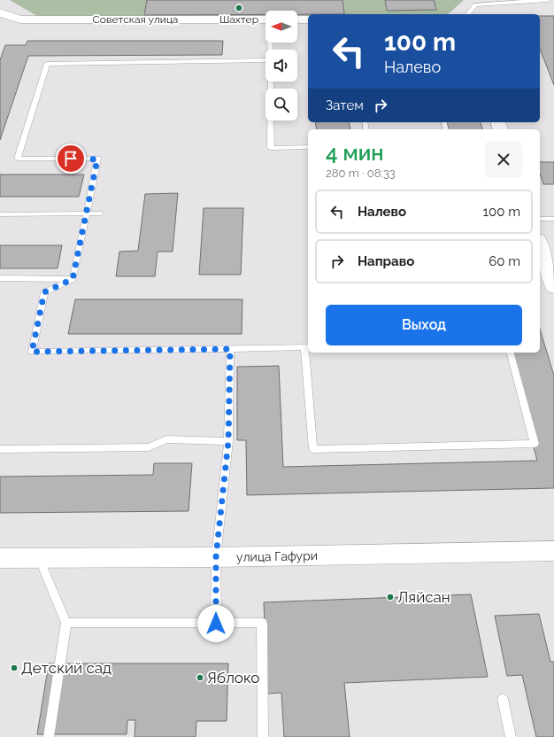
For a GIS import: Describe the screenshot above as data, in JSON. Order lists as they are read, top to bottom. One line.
{"streets":{"street":["Советская улица","улица Гафури"]},"places":["Шахтер","Ляйсан","Детский сад","Яблоко"],"north":"left","page":{"turn":["100 m","Налево"],"then":"Затем","heading":["4 мин","280 m · 08:33"],"list":[{"name":"Налево","value":"100 m"},{"name":"Направо","value":"60 m"}],"buttons":"Выход"}}
